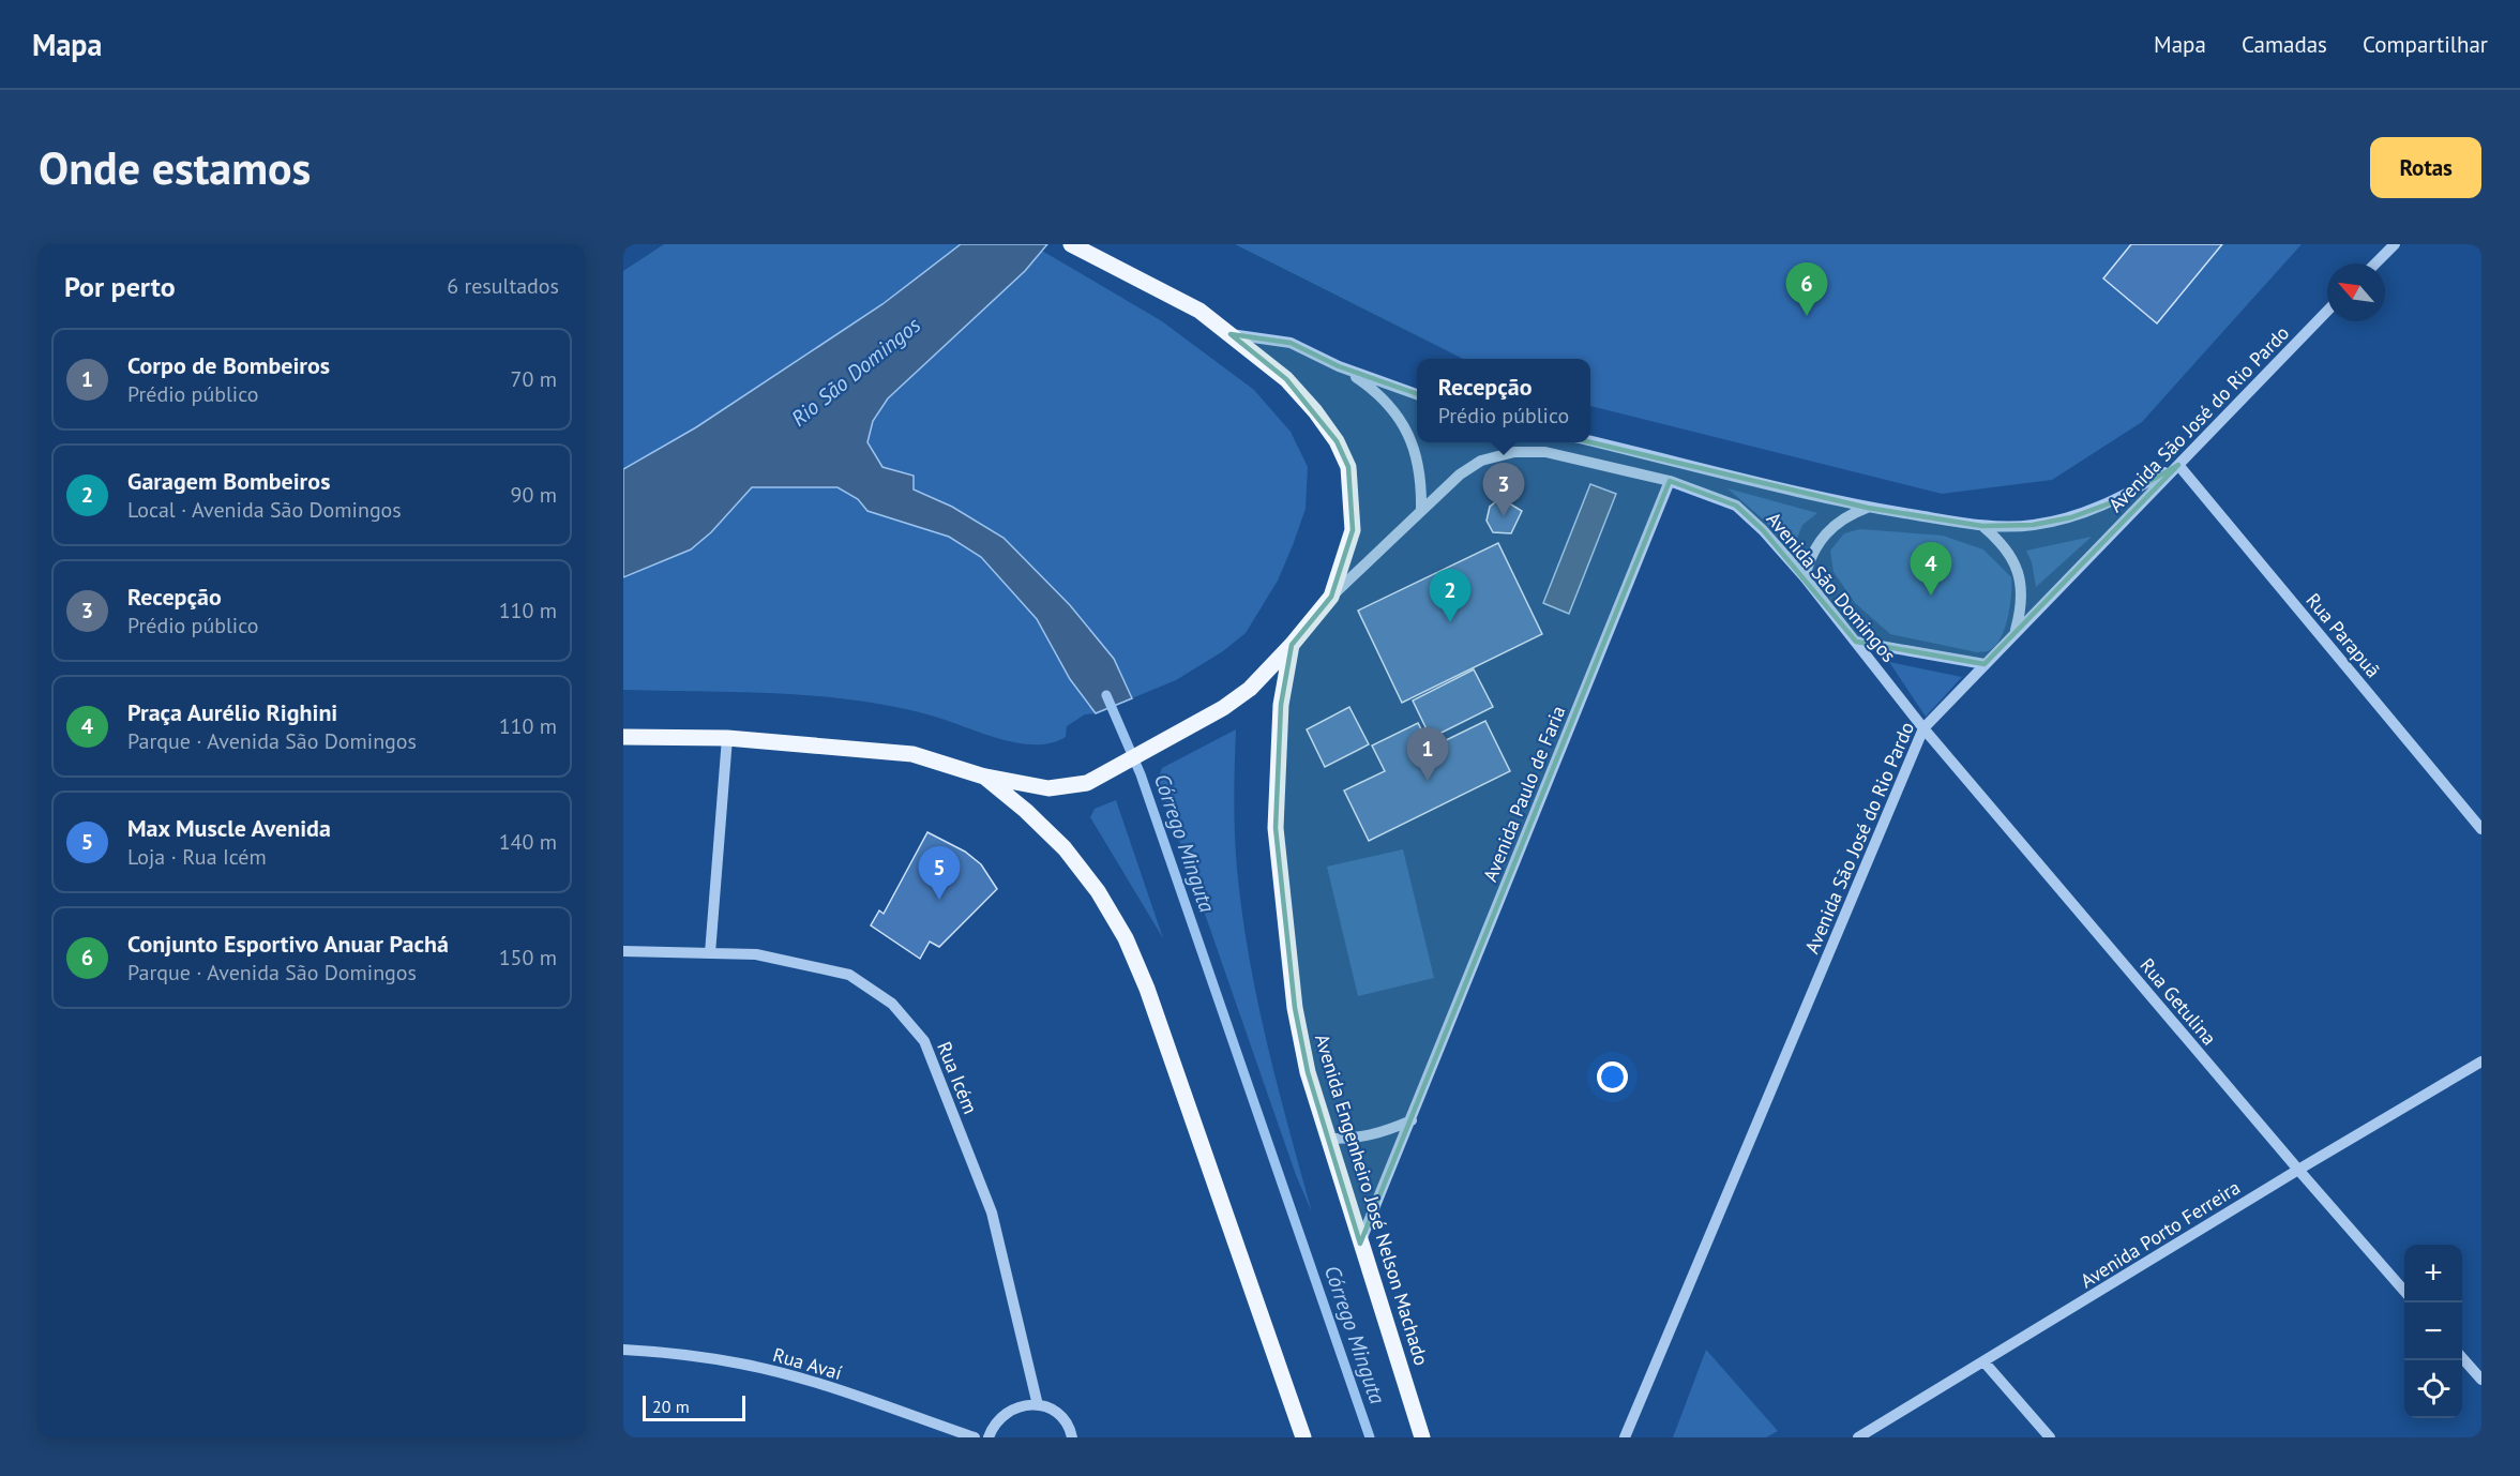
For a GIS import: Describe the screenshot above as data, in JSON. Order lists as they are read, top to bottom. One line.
{"streets":{"main road":["Avenida Engenheiro José Nelson Machado"],"street":["Avenida São José do Rio Pardo","Avenida São Domingos","Rua Parapuã","Avenida Paulo de Faria","Rua Getulina","Rua Icém","Avenida Porto Ferreira","Rua Avaí"]},"crossings":[["Avenida São José do Rio Pardo","Avenida São Domingos"],["Avenida São José do Rio Pardo","Rua Parapuã"],["Avenida São José do Rio Pardo","Rua Getulina"],["Avenida São Domingos","Rua Parapuã"],["Avenida São Domingos","Avenida Paulo de Faria"],["Avenida São Domingos","Rua Getulina"],["Avenida São Domingos","Avenida Engenheiro José Nelson Machado"],["Avenida Paulo de Faria","Avenida Engenheiro José Nelson Machado"],["Rua Getulina","Avenida Porto Ferreira"]],"water":["Rio São Domingos","Córrego Minguta"],"scale_bar":"20 m","north":"top left","page":{"header":"Mapa","nav":["Mapa","Camadas","Compartilhar"],"buttons":"Rotas","title":"Onde estamos","heading":["Por perto","6 resultados"],"pins":["6","3","4","2","1","5"],"list":[{"mark":"1","name":"Corpo de Bombeiros","note":"Prédio público","value":"70 m"},{"mark":"2","name":"Garagem Bombeiros","note":"Local · Avenida São Domingos","value":"90 m"},{"mark":"3","name":"Recepção","note":"Prédio público","value":"110 m"},{"mark":"4","name":"Praça Aurélio Righini","note":"Parque · Avenida São Domingos","value":"110 m"},{"mark":"5","name":"Max Muscle Avenida","note":"Loja · Rua Icém","value":"140 m"},{"mark":"6","name":"Conjunto Esportivo Anuar Pachá","note":"Parque · Avenida São Domingos","value":"150 m"}],"popup":["Recepção","Prédio público"],"map_buttons":["+","−"],"scale":"20 m"}}
